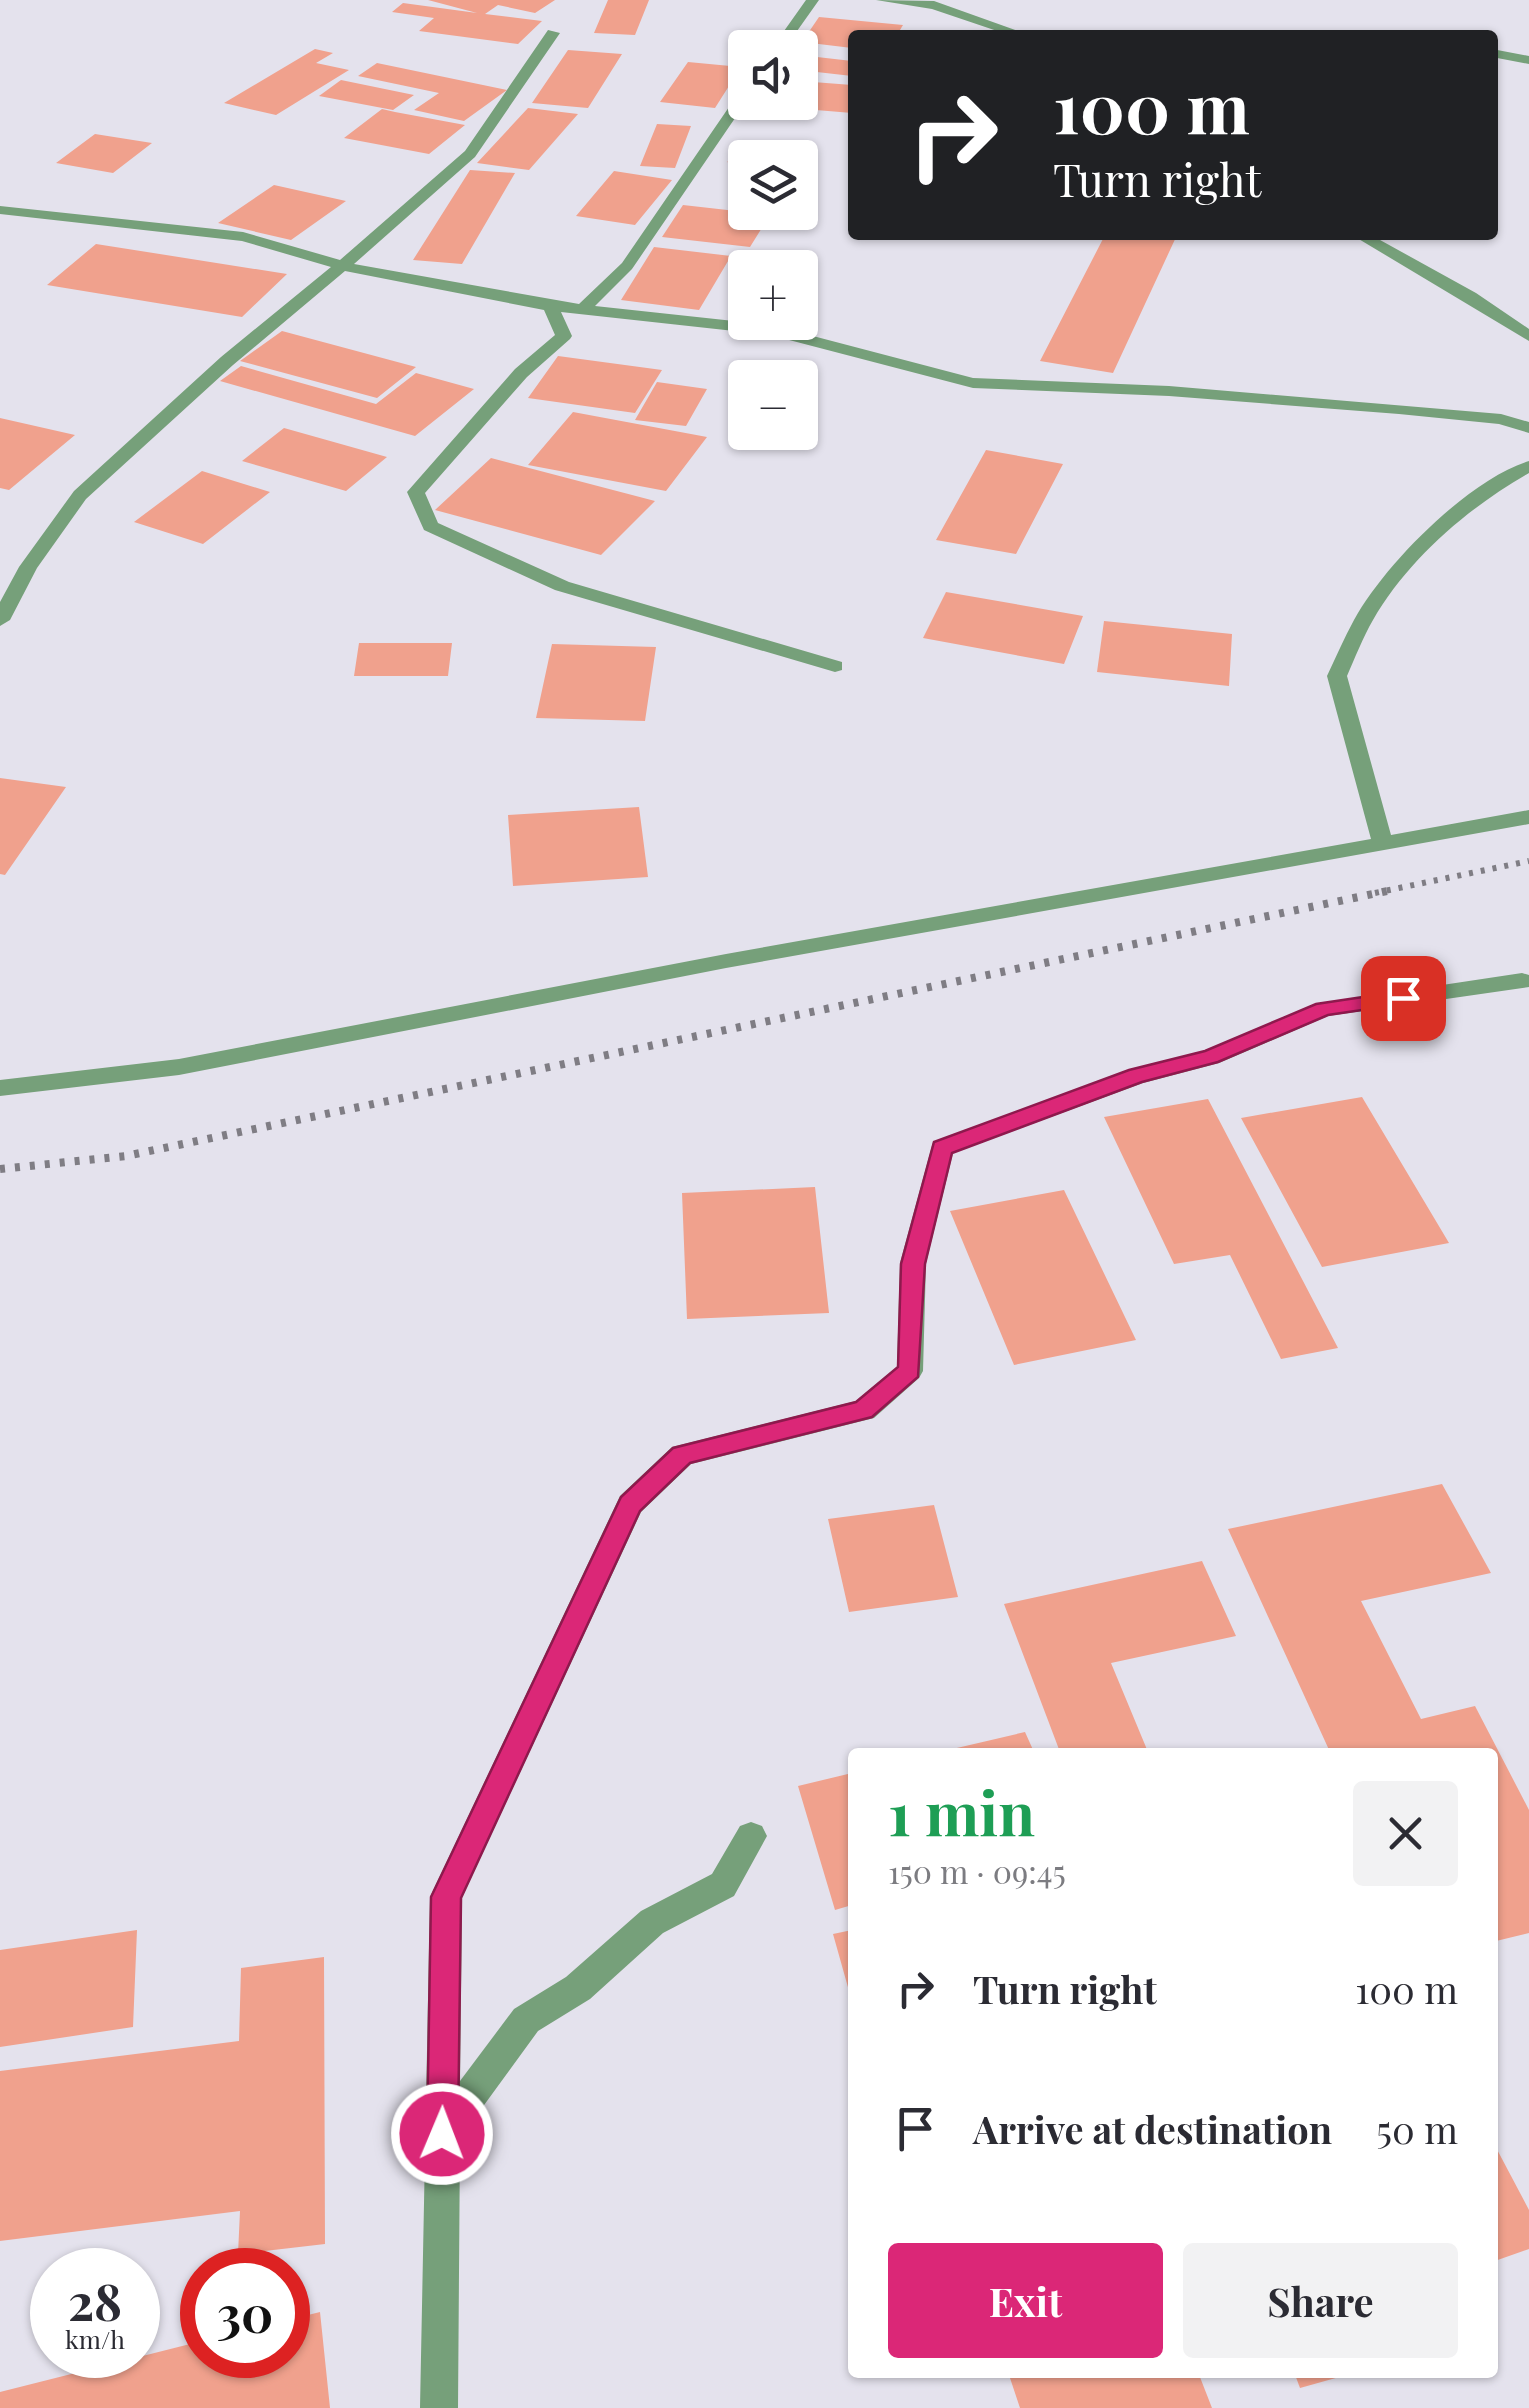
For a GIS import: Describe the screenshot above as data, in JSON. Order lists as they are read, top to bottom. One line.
{"page":{"map_buttons":["+","−"],"turn":["100 m","Turn right"],"heading":["1 min","150 m · 09:45"],"list":[{"name":"Turn right","value":"100 m"},{"name":"Arrive at destination","value":"50 m"}],"buttons":["Exit","Share"],"speed":"28 km/h","limit":"30"}}
